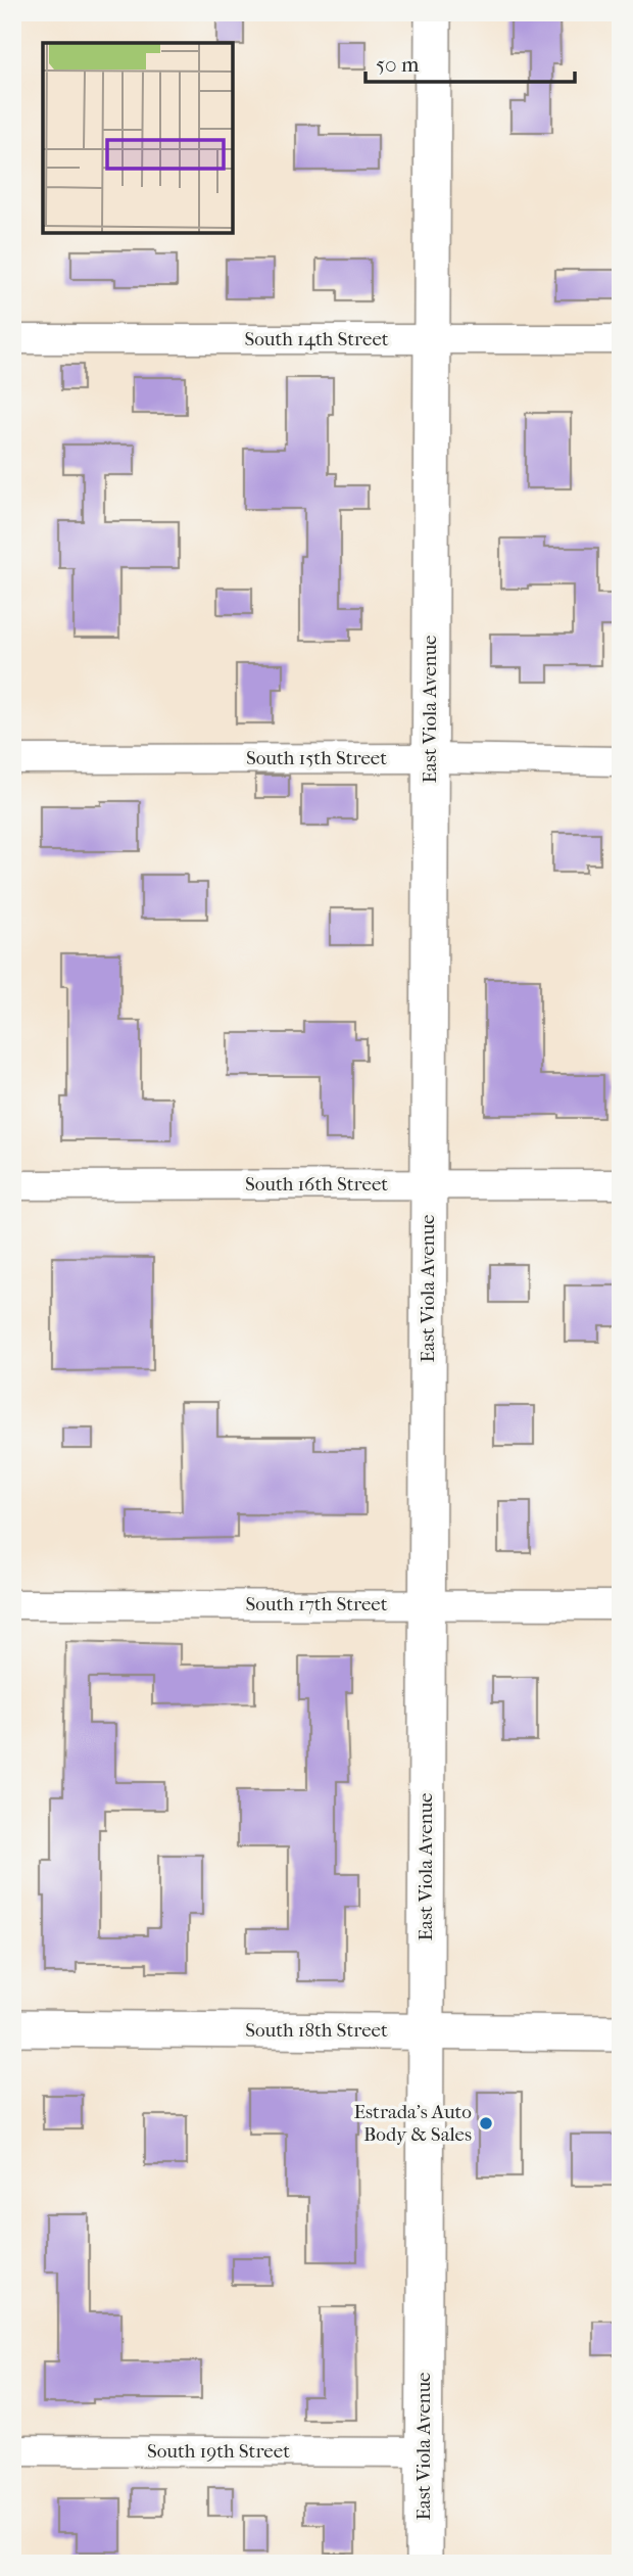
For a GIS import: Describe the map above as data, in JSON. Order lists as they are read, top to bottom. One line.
{"streets":{"street":["South 14th Street","East Viola Avenue","South 15th Street","South 16th Street","South 17th Street","South 18th Street","South 19th Street"]},"crossings":[["South 14th Street","East Viola Avenue"],["East Viola Avenue","South 15th Street"],["East Viola Avenue","South 16th Street"],["East Viola Avenue","South 17th Street"],["East Viola Avenue","South 18th Street"],["East Viola Avenue","South 19th Street"]],"places":["Estrada's Auto Body & Sales"],"scale_bar":"50 m"}
